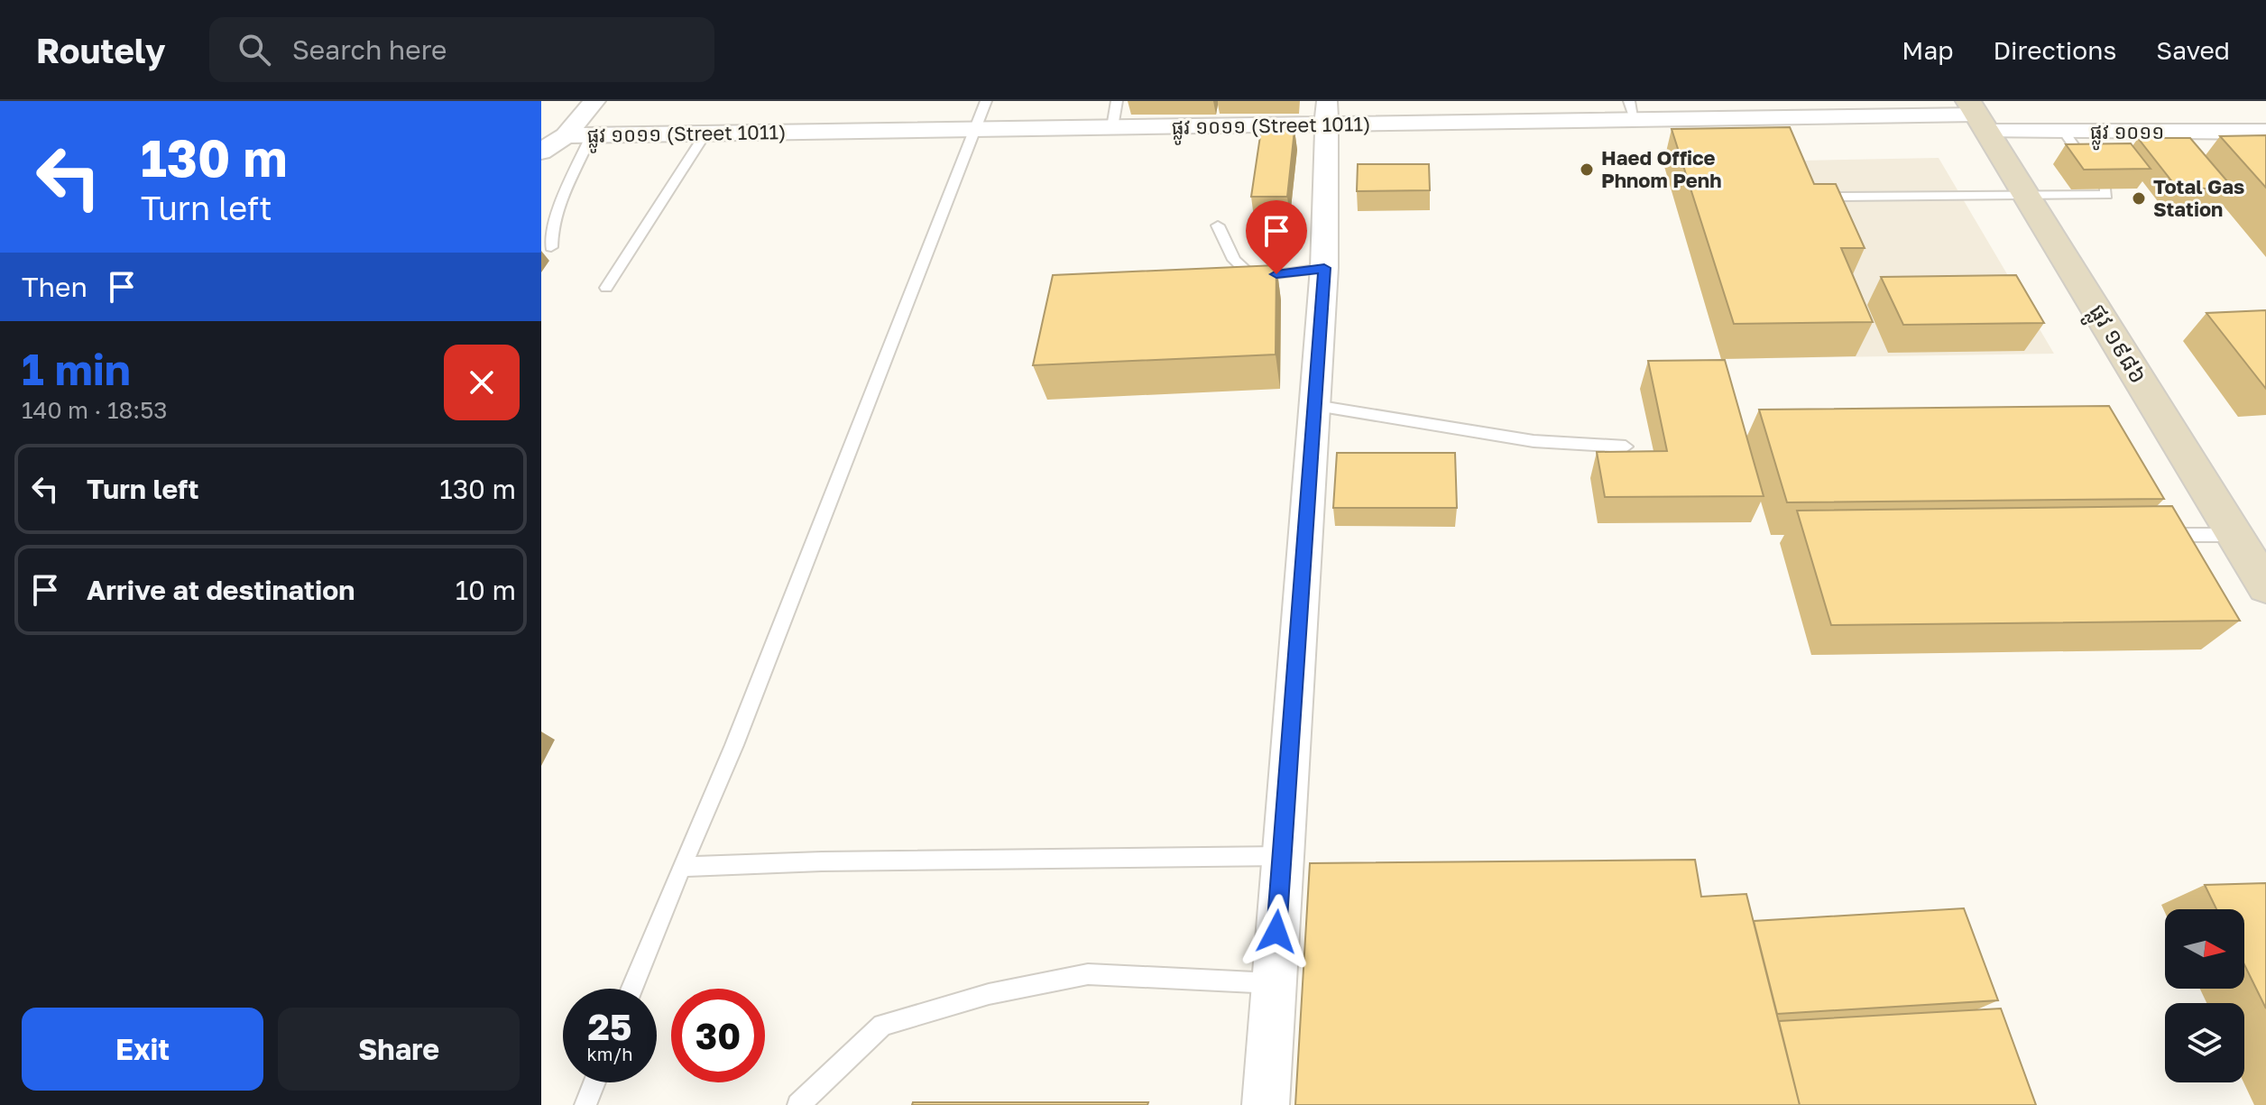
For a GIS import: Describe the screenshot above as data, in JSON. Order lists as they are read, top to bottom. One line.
{"streets":{"main road":["ផ្លូវ ១៩៨៦"],"street":["ផ្លូវ ១០១១ (Street 1011)","ផ្លូវ ១០១១"]},"crossings":[["ផ្លូវ ១០១១ (Street 1011)","ផ្លូវ ១០១១"],["ផ្លូវ ១០១១ (Street 1011)","ផ្លូវ ១៩៨៦"],["ផ្លូវ ១០១១","ផ្លូវ ១៩៨៦"]],"places":["Haed Office Phnom Penh","Total Gas Station"],"north":"right","page":{"header":"Routely","search":"Search here","nav":["Map","Directions","Saved"],"turn":["130 m","Turn left"],"then":"Then","heading":["1 min","140 m · 18:53"],"list":[{"name":"Turn left","value":"130 m"},{"name":"Arrive at destination","value":"10 m"}],"speed":"25 km/h","limit":"30","buttons":["Exit","Share"]}}
